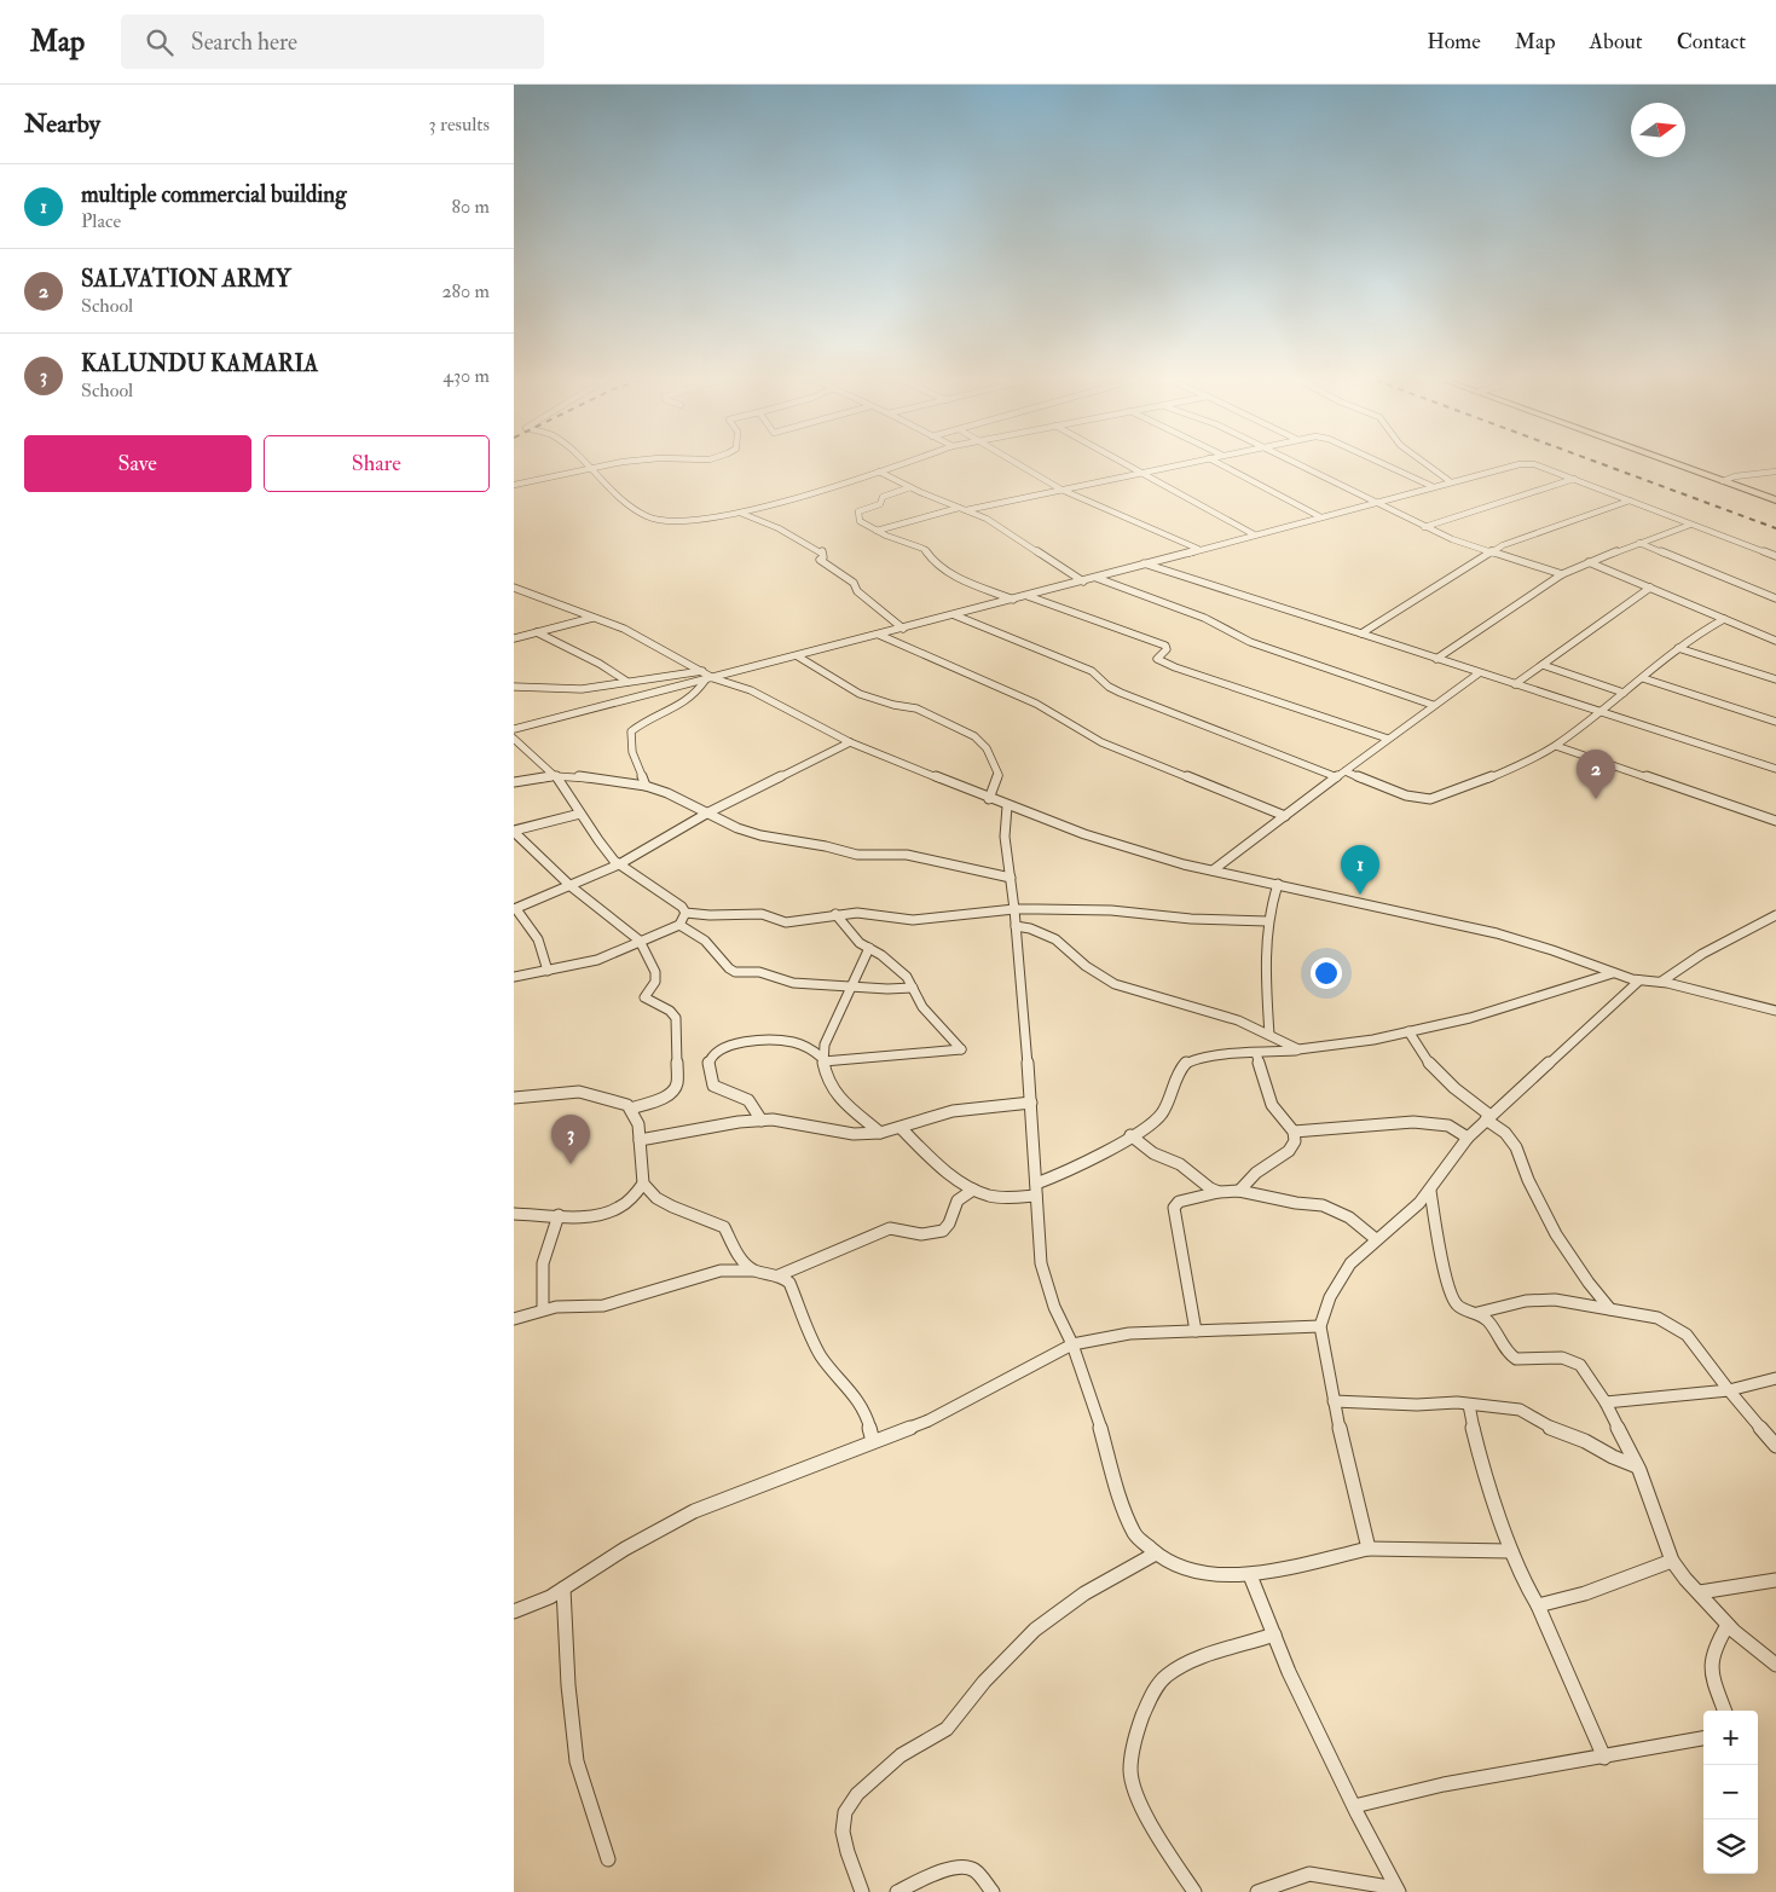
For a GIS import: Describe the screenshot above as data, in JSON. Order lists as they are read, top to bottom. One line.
{"north":"right","page":{"header":"Map","search":"Search here","nav":["Home","Map","About","Contact"],"heading":["Nearby","3 results"],"list":[{"mark":"1","name":"multiple commercial building","note":"Place","value":"80 m"},{"mark":"2","name":"SALVATION ARMY","note":"School","value":"280 m"},{"mark":"3","name":"KALUNDU KAMARIA","note":"School","value":"430 m"}],"buttons":["Save","Share"],"pins":["2","1","3"],"map_buttons":["+","−"]}}
